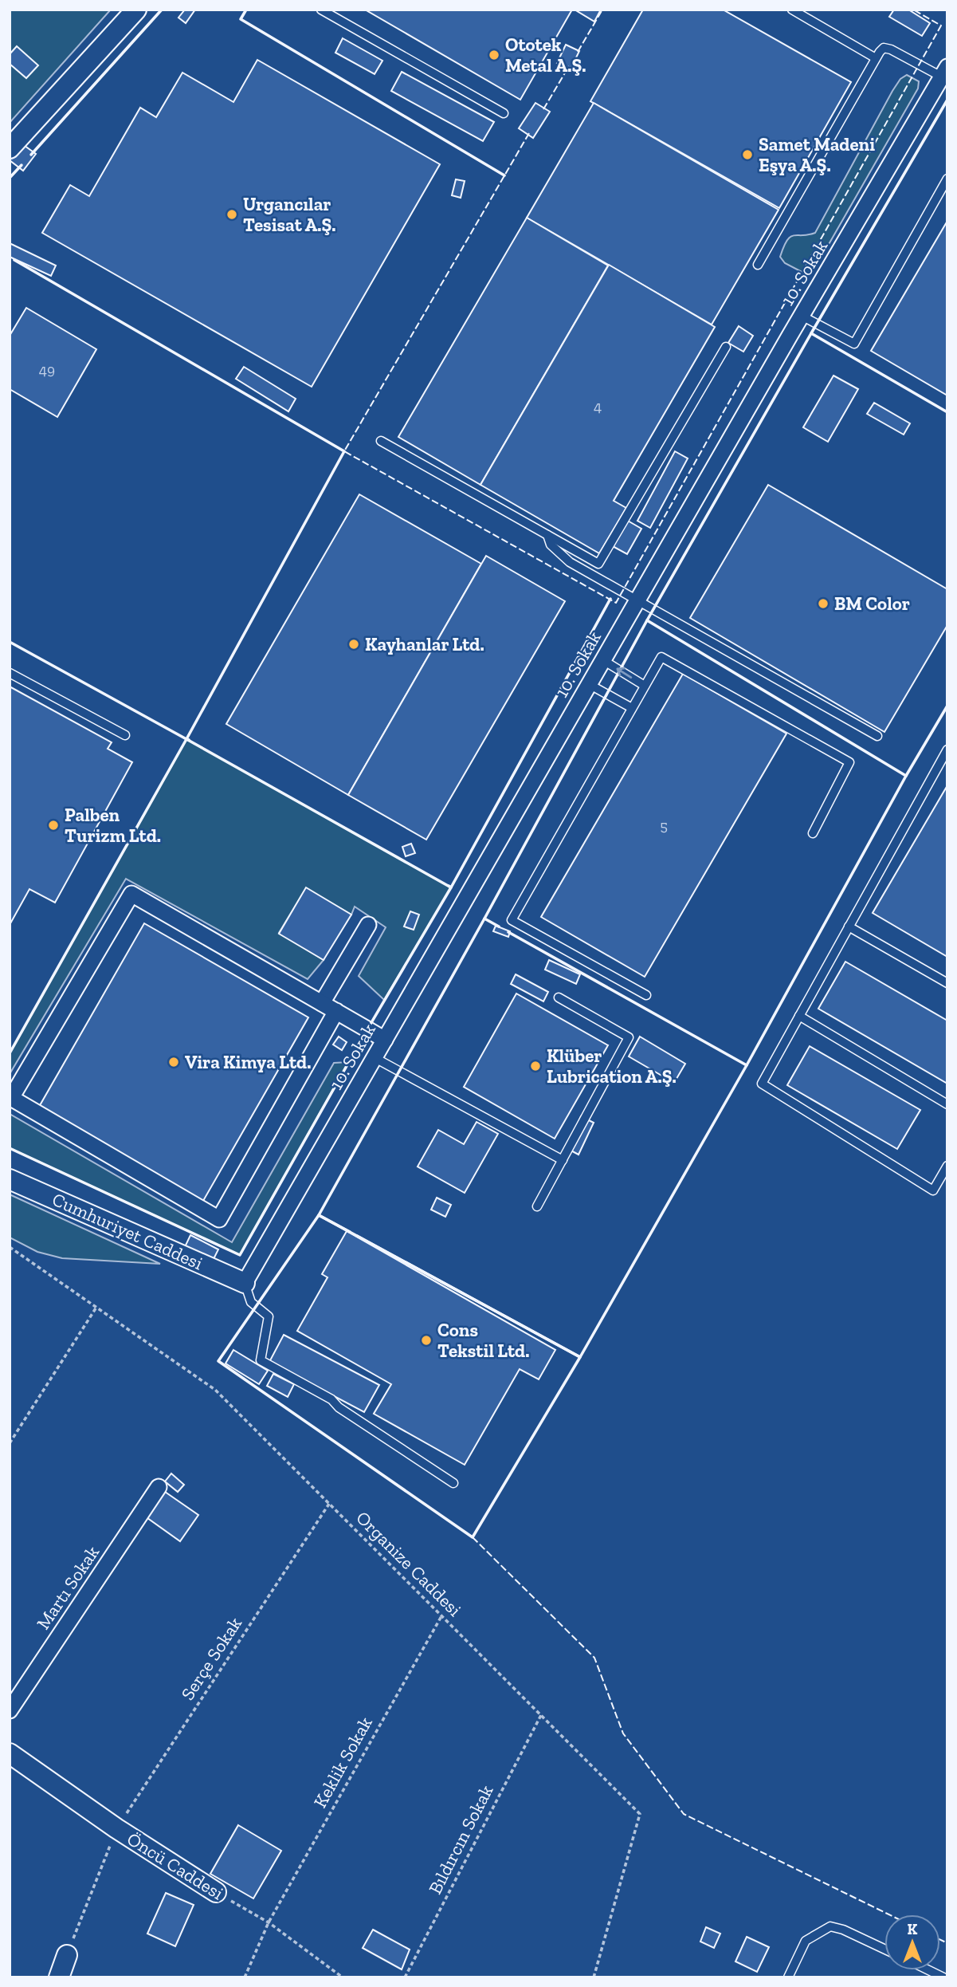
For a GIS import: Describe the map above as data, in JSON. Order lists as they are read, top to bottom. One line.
{"streets":{"street":["10. Sokak","Cumhuriyet Caddesi","Martı Sokak","Öncü Caddesi"],"path":["Organize Caddesi","Serçe Sokak","Keklik Sokak","Bıldırcın Sokak"]},"crossings":[["10. Sokak","Cumhuriyet Caddesi"],["Organize Caddesi","Serçe Sokak"],["Organize Caddesi","Keklik Sokak"],["Organize Caddesi","Bıldırcın Sokak"],["Serçe Sokak","Öncü Caddesi"],["Keklik Sokak","Öncü Caddesi"]],"places":["Ototek Metal A.Ş.","Samet Madeni Eşya A.Ş.","Urgancılar Tesisat A.Ş.","BM Color","Kayhanlar Ltd.","Palben Turizm Ltd.","Vira Kimya Ltd.","Klüber Lubrication A.Ş.","Cons Tekstil Ltd."],"house_numbers":["49","4","5"],"north":"top"}
